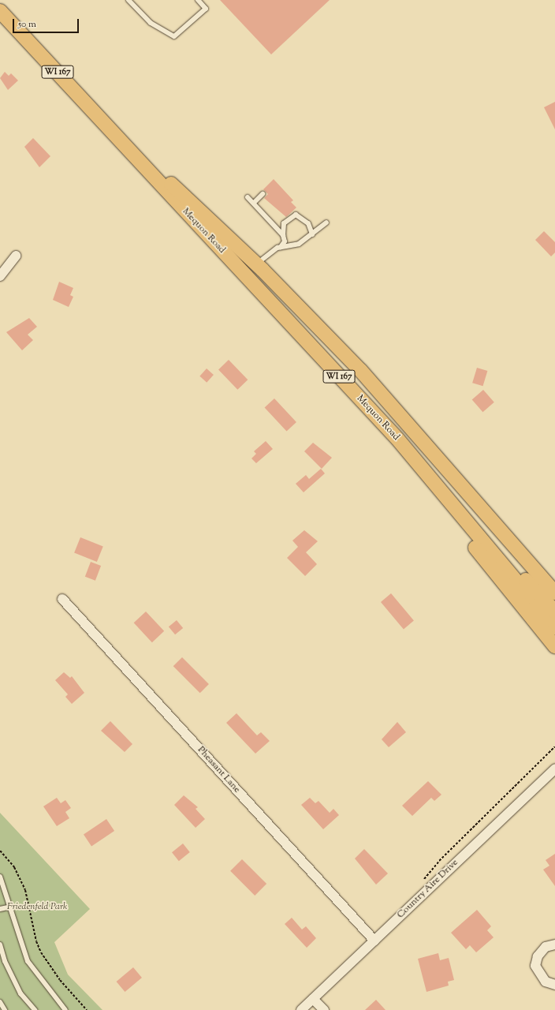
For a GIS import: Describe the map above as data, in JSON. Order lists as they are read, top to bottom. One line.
{"streets":{"main road":["WI 167","Mequon Road"],"street":["Pheasant Lane","Country Aire Drive"]},"crossings":[["Pheasant Lane","Country Aire Drive"]],"parks":["Friedenfeld Park"],"scale_bar":"50 m"}
